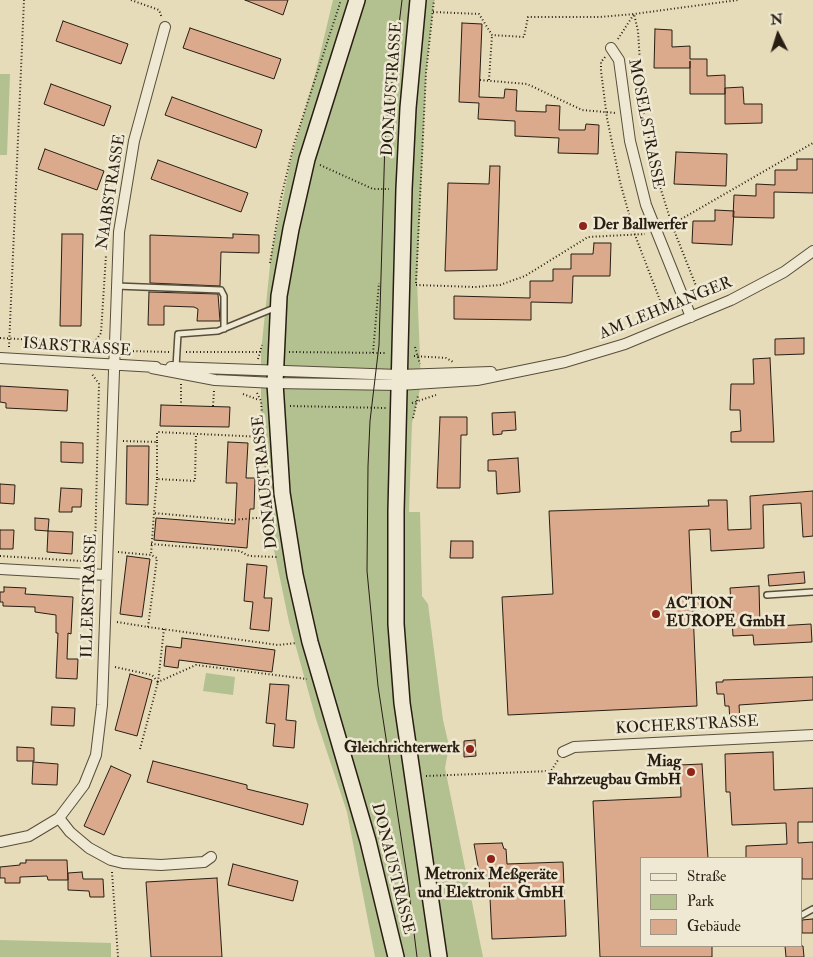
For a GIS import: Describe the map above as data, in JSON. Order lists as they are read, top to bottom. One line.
{"streets":{"main road":["DONAUSTRASSE"],"street":["MOSELSTRASSE","NAABSTRASSE","AM LEHMANGER","ISARSTRASSE","ILLERSTRASSE","KOCHERSTRASSE"]},"crossings":[["DONAUSTRASSE","AM LEHMANGER"],["DONAUSTRASSE","ISARSTRASSE"],["MOSELSTRASSE","AM LEHMANGER"],["NAABSTRASSE","ISARSTRASSE"],["NAABSTRASSE","ILLERSTRASSE"],["AM LEHMANGER","ISARSTRASSE"],["ISARSTRASSE","ILLERSTRASSE"]],"places":["Der Ballwerfer","ACTION EUROPE GmbH","Gleichrichterwerk","Miag Fahrzeugbau GmbH","Metronix Meßgeräte und Elektronik GmbH"],"legend":["Straße","Park","Gebäude"],"north":"top"}
